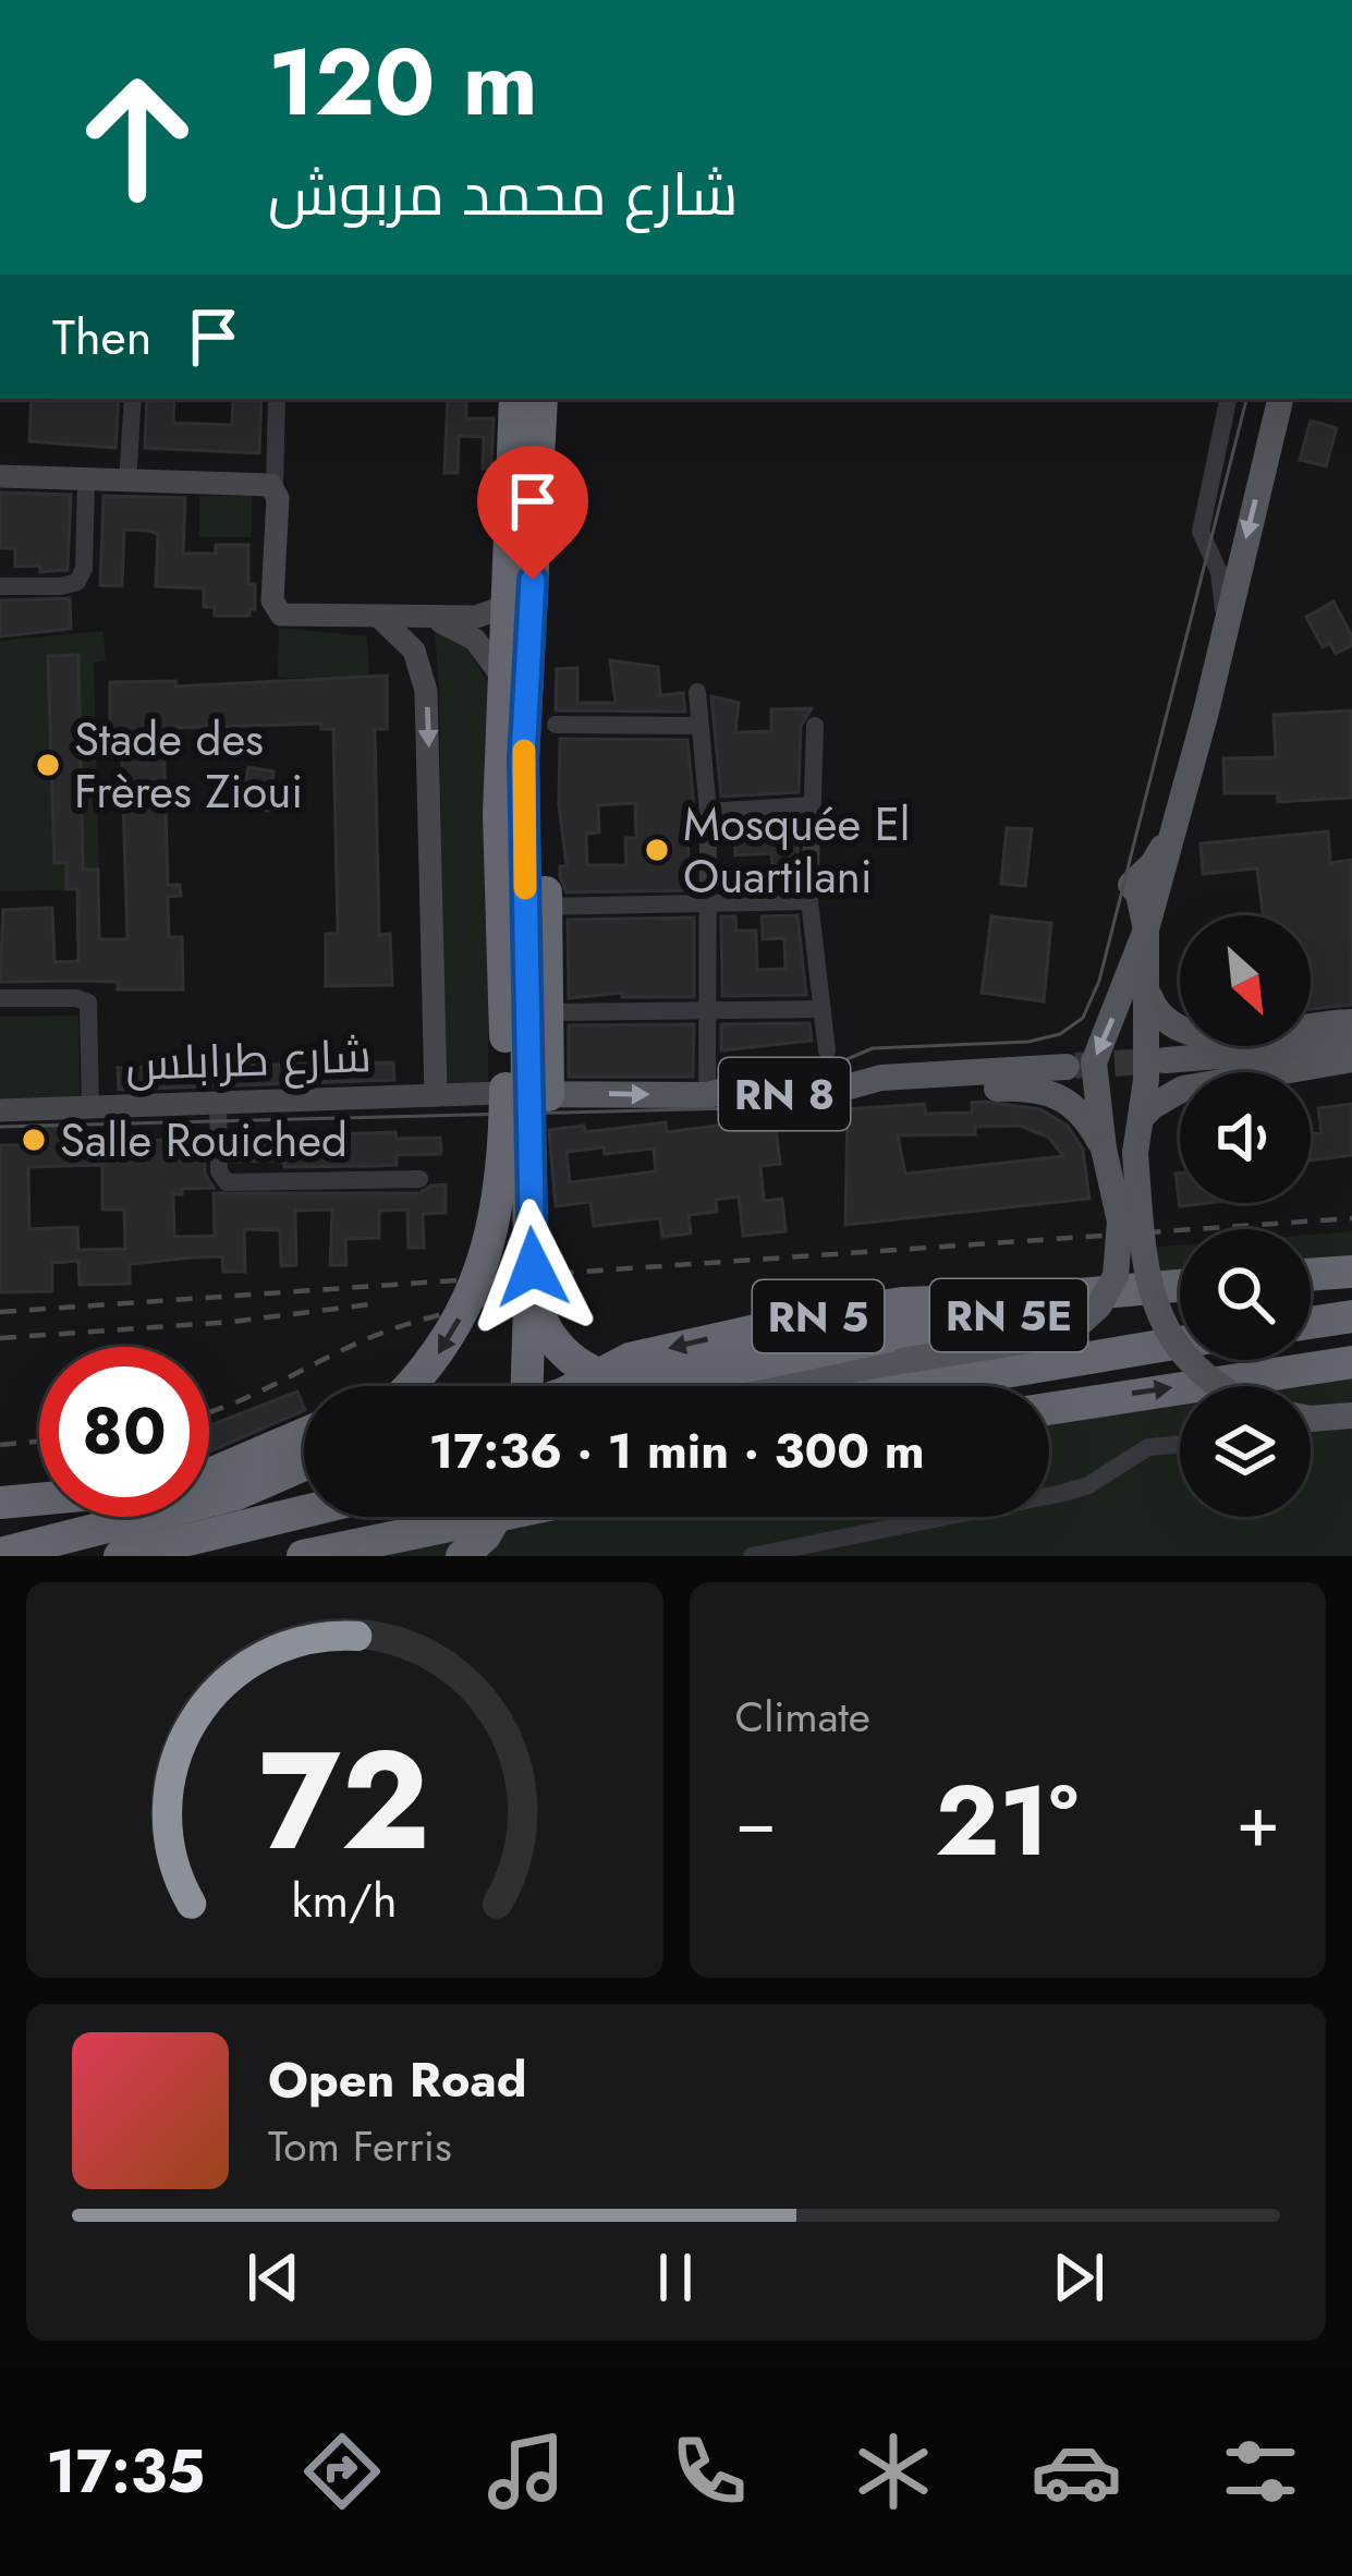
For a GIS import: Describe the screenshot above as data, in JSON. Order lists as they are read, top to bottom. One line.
{"streets":{"highway":["RN 5E","RN 5"],"main road":["شارع طرابلس","RN 8"]},"crossings":[["شارع طرابلس","RN 8"],["RN 5E","RN 5"]],"places":["Stade des Frères Zioui","Mosquée El Ouartilani","Salle Rouiched"],"north":"bottom right","page":{"turn":["120 m","شارع محمد مربوش"],"then":"Then","limit":"80","trip":"17:36 · 1 min · 300 m","tile":"Climate","heat":["−","21°","+"],"song":["Open Road","Tom Ferris"],"tabs":"17:35","gauge":["72","km/h"]}}
